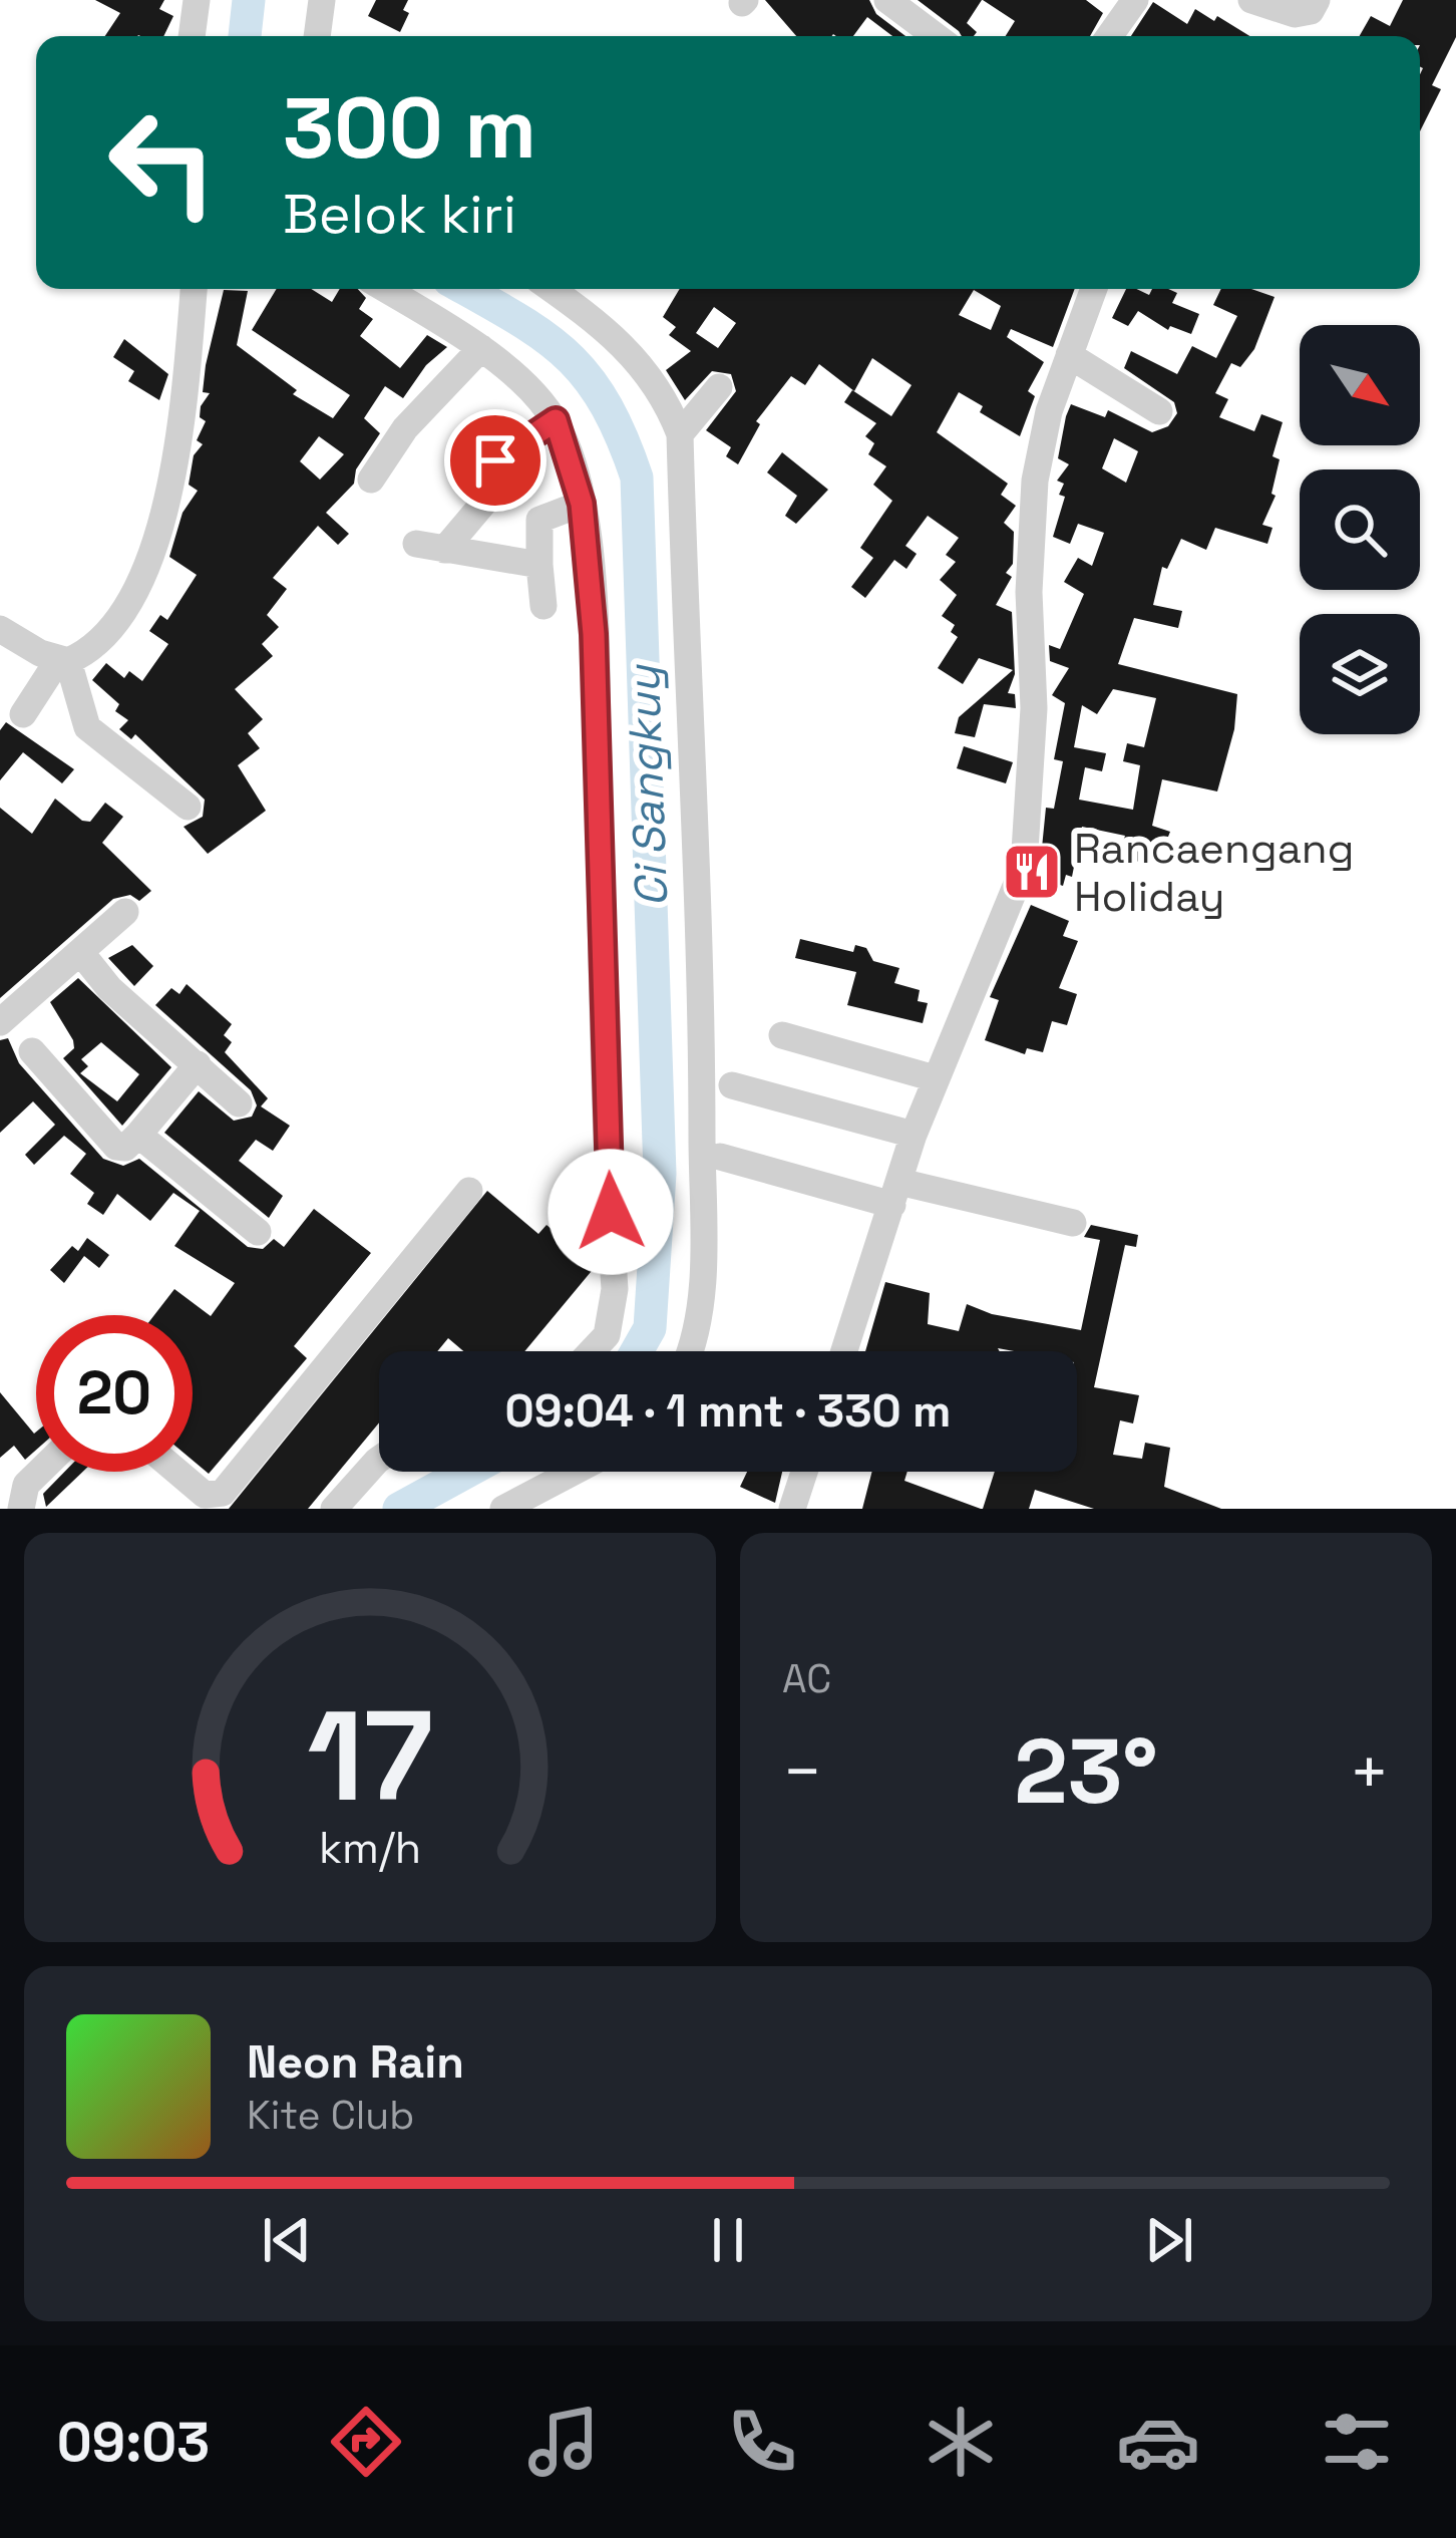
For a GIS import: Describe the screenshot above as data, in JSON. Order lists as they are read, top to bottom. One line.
{"water":["Ci Sangkuy"],"places":{"restaurant":["Rancaengang Holiday"]},"north":"bottom right","page":{"turn":["300 m","Belok kiri"],"limit":"20","trip":"09:04 · 1 mnt · 330 m","tile":"AC","heat":["−","23°","+"],"song":["Neon Rain","Kite Club"],"tabs":"09:03","gauge":["17","km/h"]}}
